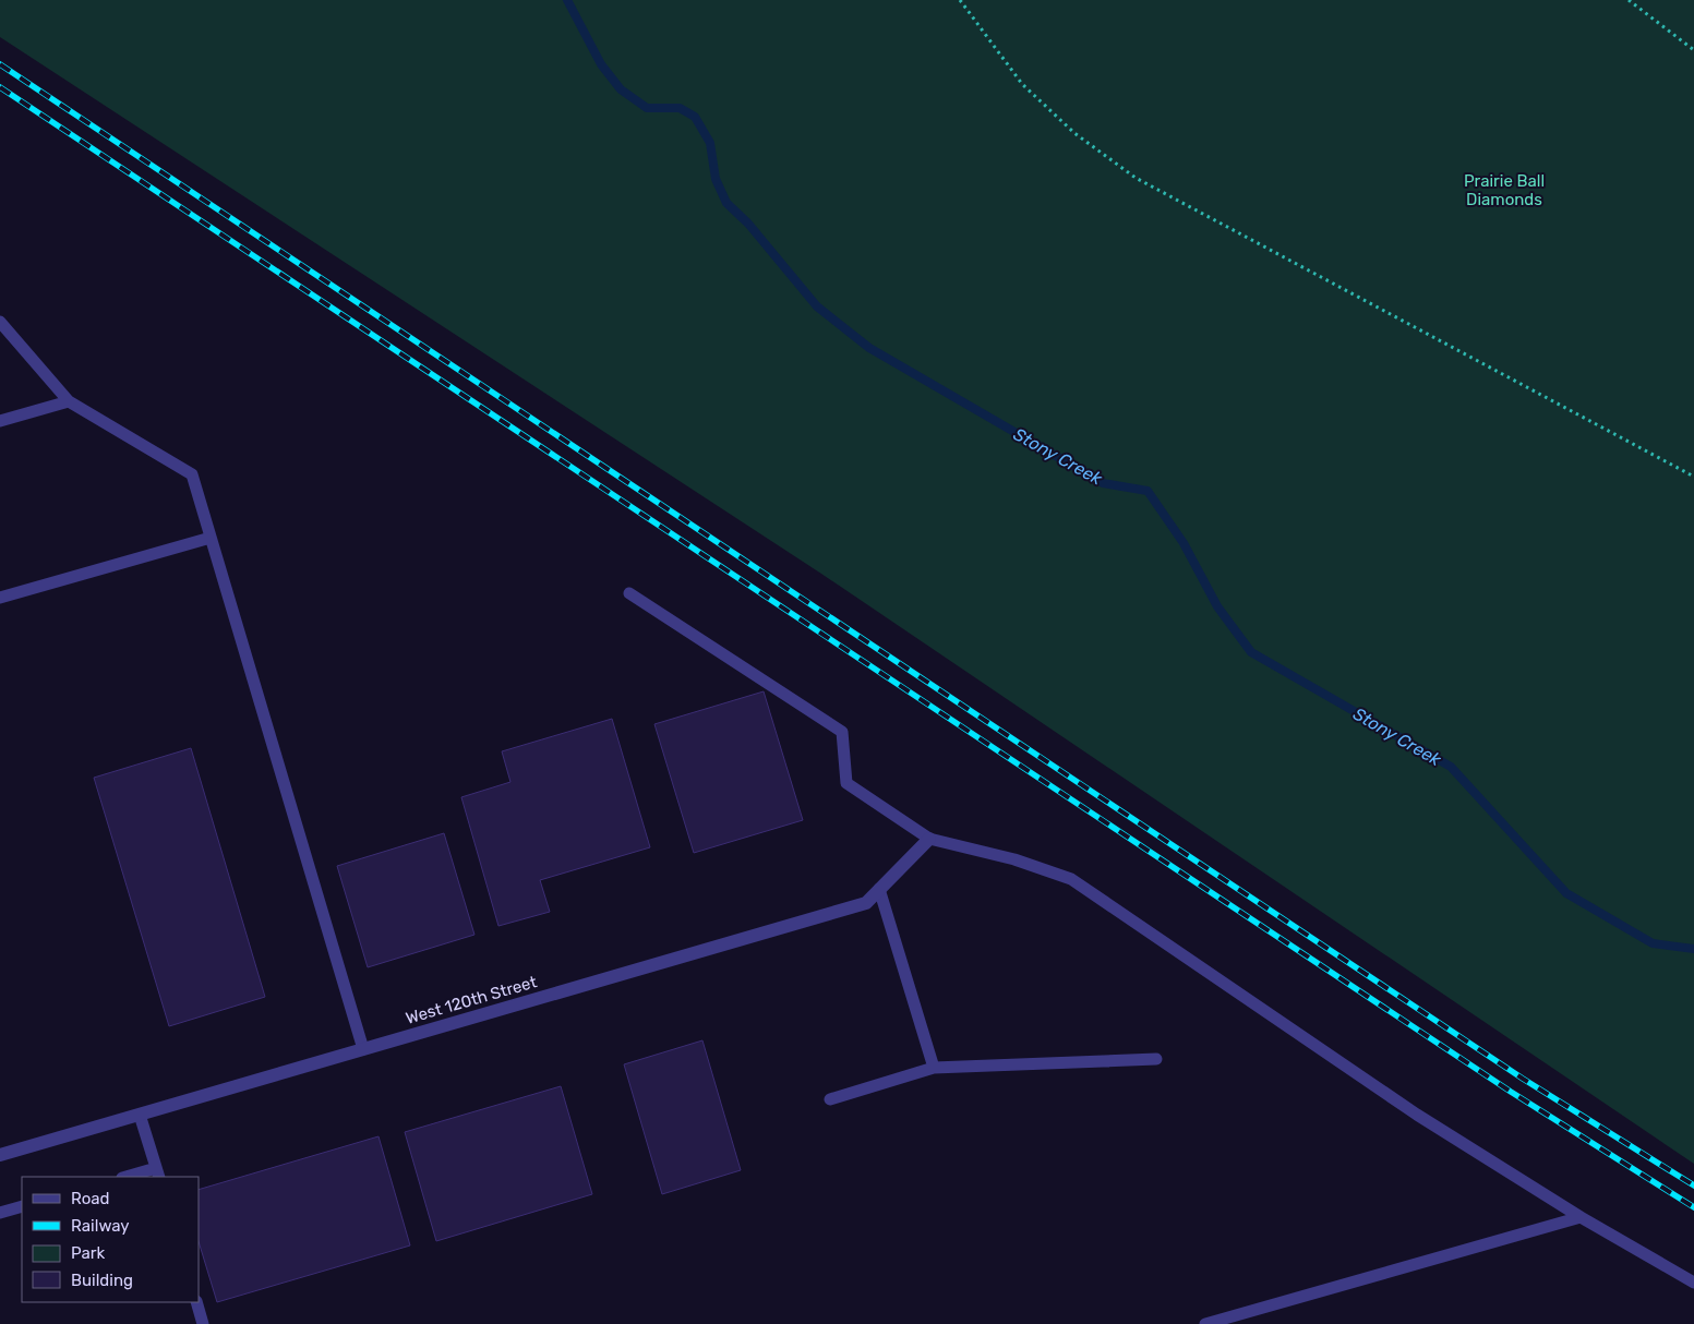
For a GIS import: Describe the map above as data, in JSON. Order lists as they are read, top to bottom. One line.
{"streets":{"street":["West 120th Street"]},"water":["Stony Creek"],"parks":["Prairie Ball Diamonds"],"legend":["Road","Railway","Park","Building"]}
